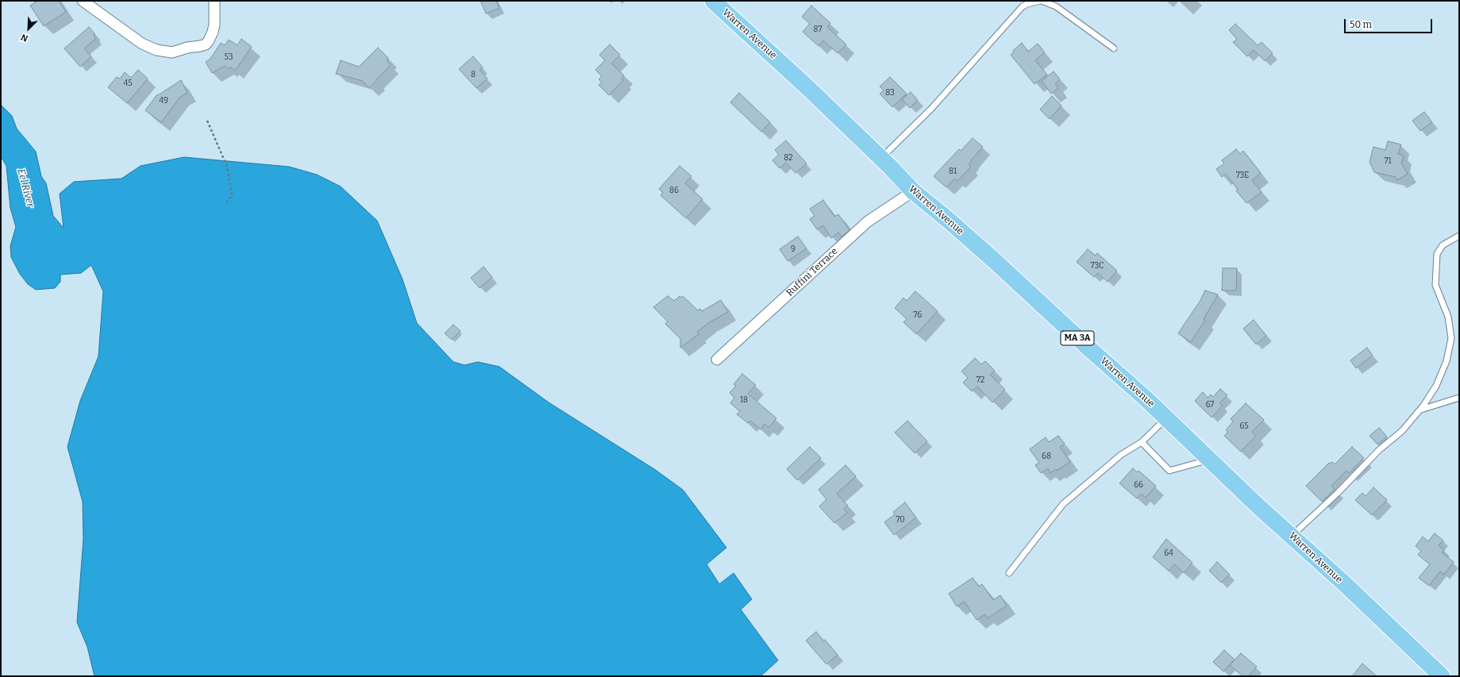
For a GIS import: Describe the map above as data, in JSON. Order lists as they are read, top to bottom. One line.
{"streets":{"main road":["Warren Avenue","MA 3A"],"street":["Ruffini Terrace"]},"crossings":[["Warren Avenue","Ruffini Terrace"]],"water":["Eel River"],"house_numbers":["87","53","8","45","83","49","82","71","81","73E","86","9","73C","76","72","18","67","65","68","66","70","64"],"scale_bar":"50 m","north":"bottom left"}
